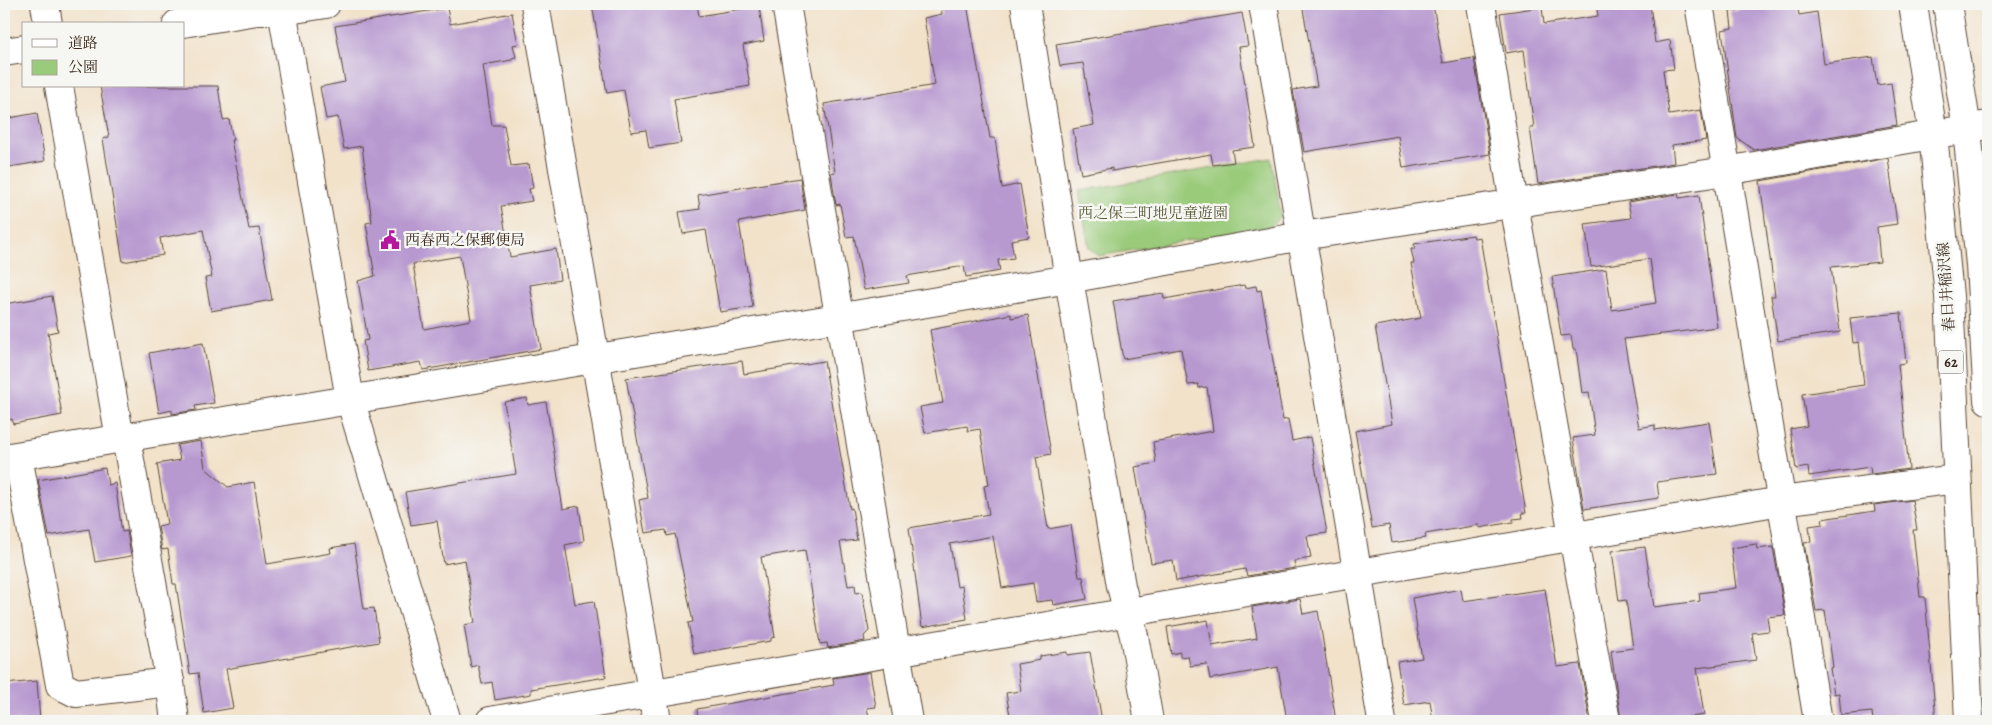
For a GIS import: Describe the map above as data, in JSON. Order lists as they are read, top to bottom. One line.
{"streets":{"street":["春日井稲沢線","62"]},"parks":["西之保三町地児童遊園"],"places":{"public building":["西春西之保郵便局"]},"legend":["道路","公園"]}
